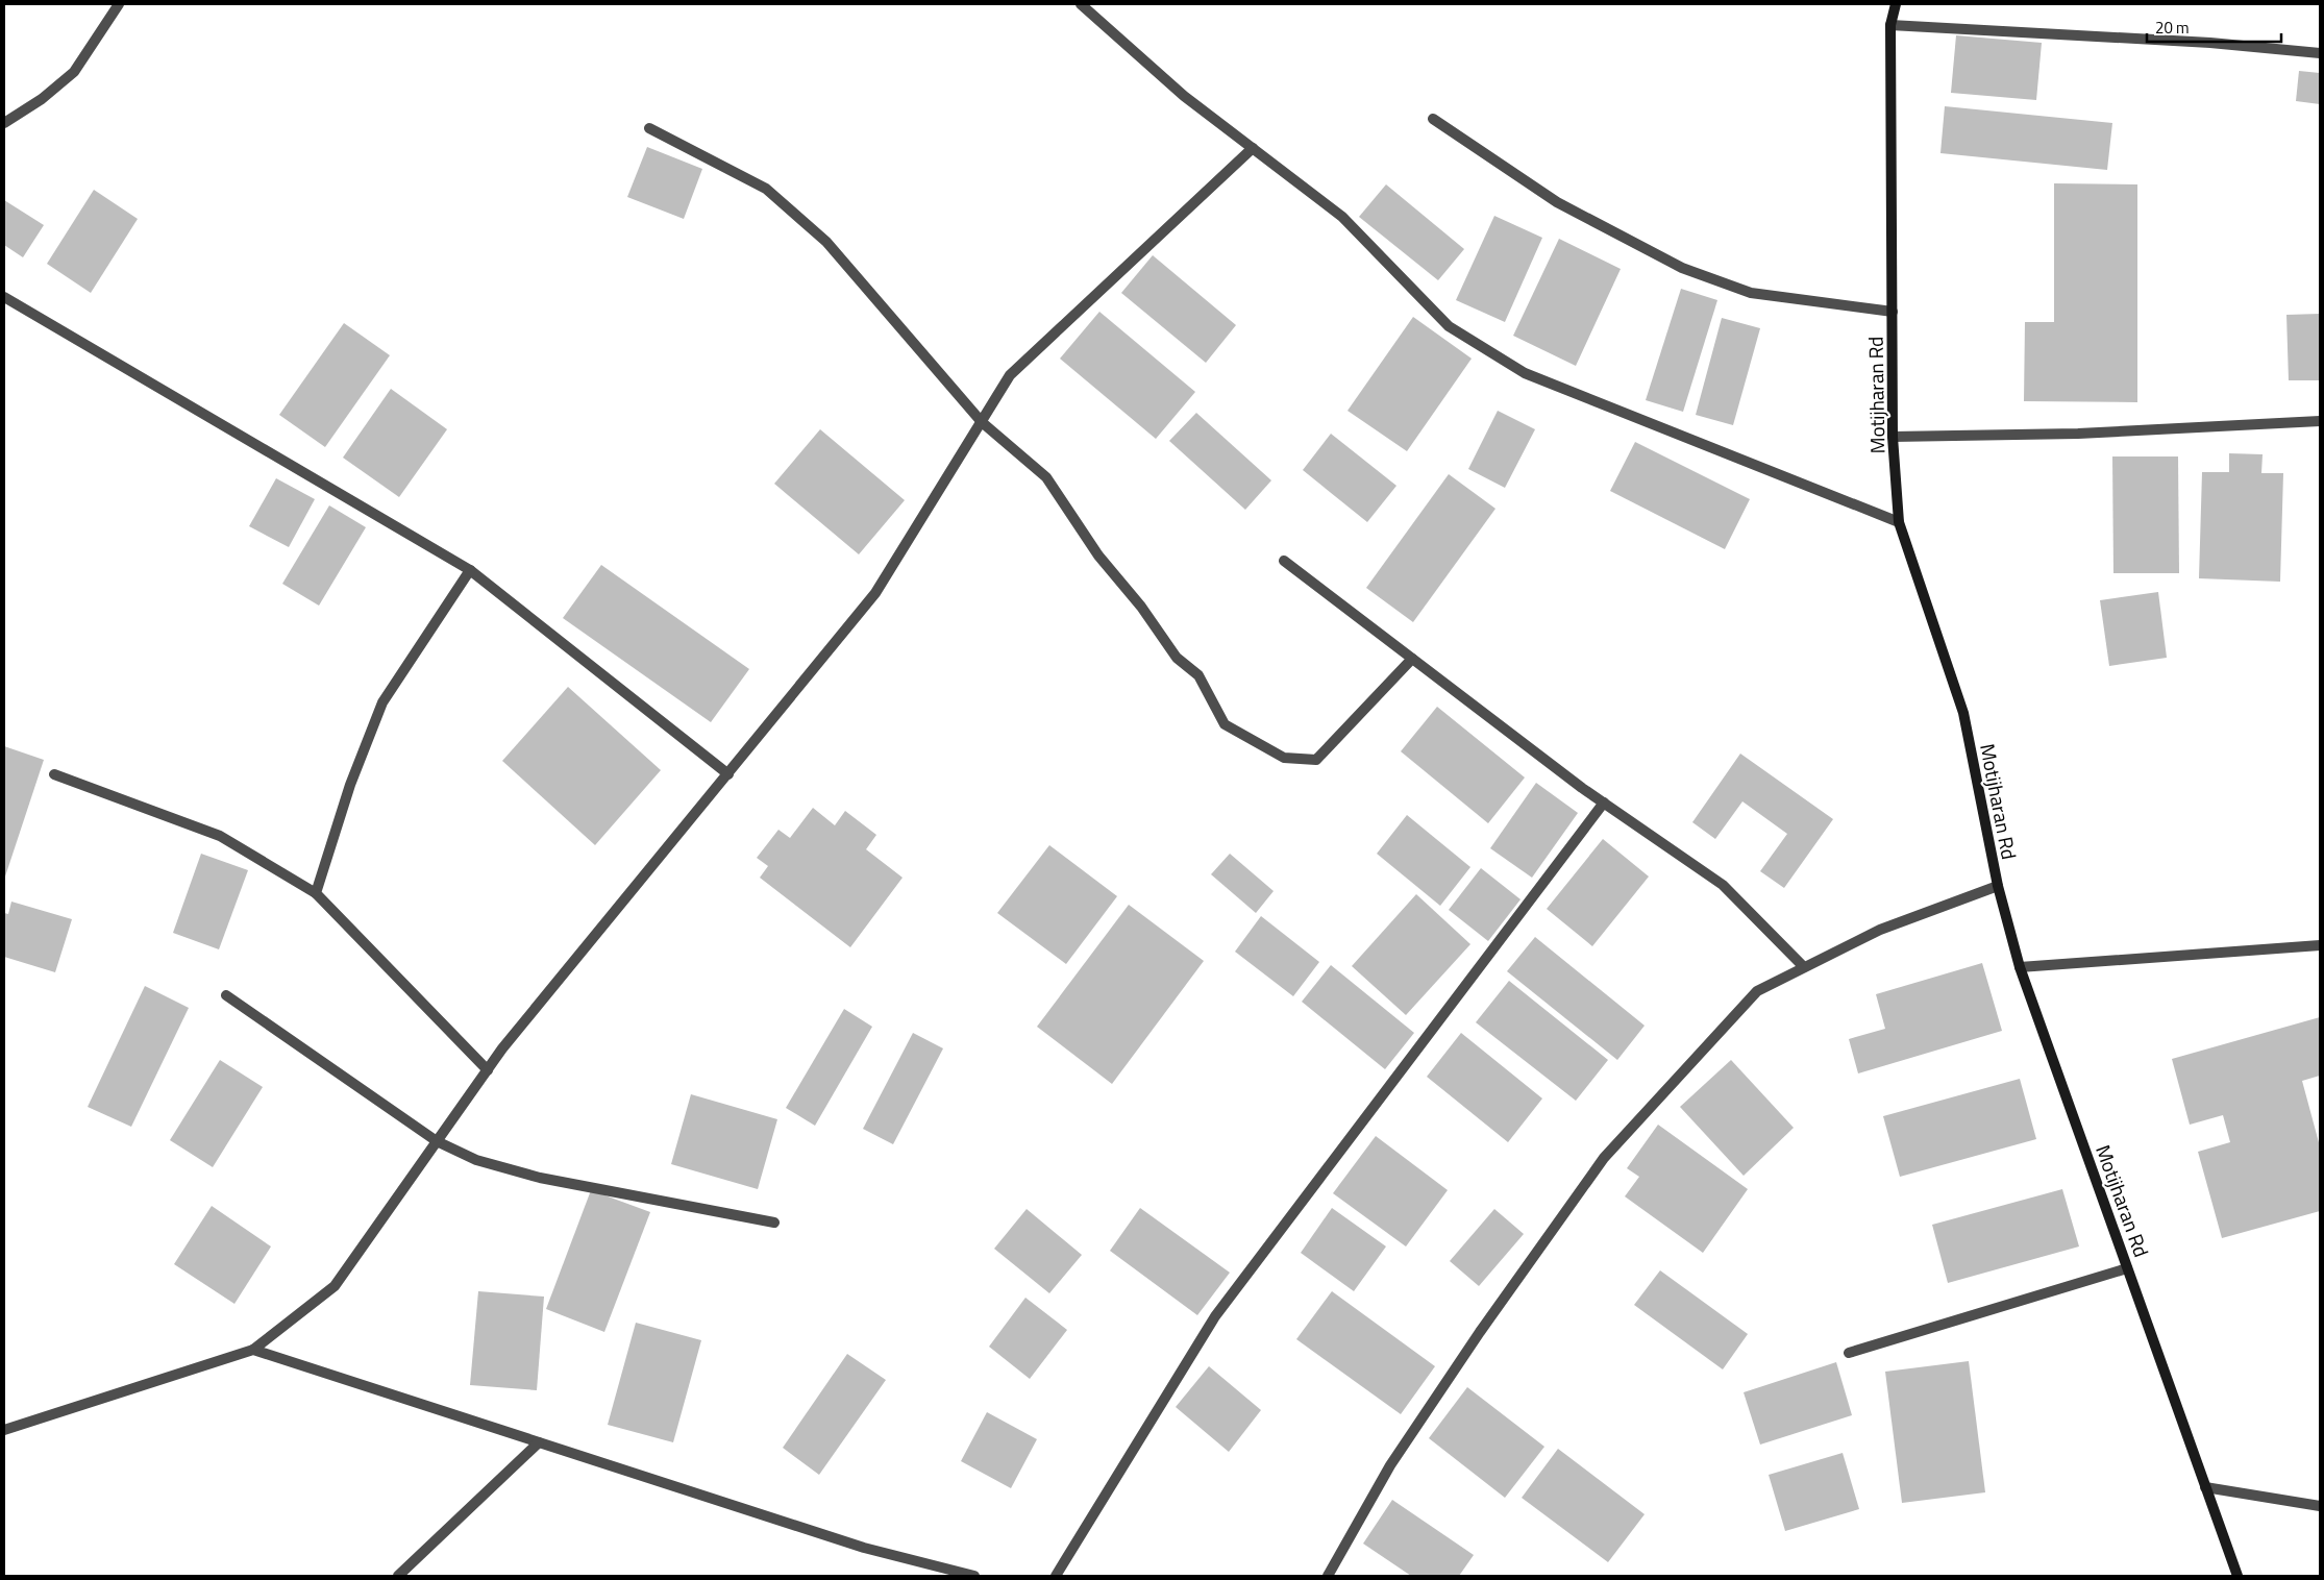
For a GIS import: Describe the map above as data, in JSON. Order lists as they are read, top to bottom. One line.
{"streets":{"main road":["Motijharan Rd"]},"scale_bar":"20 m"}
